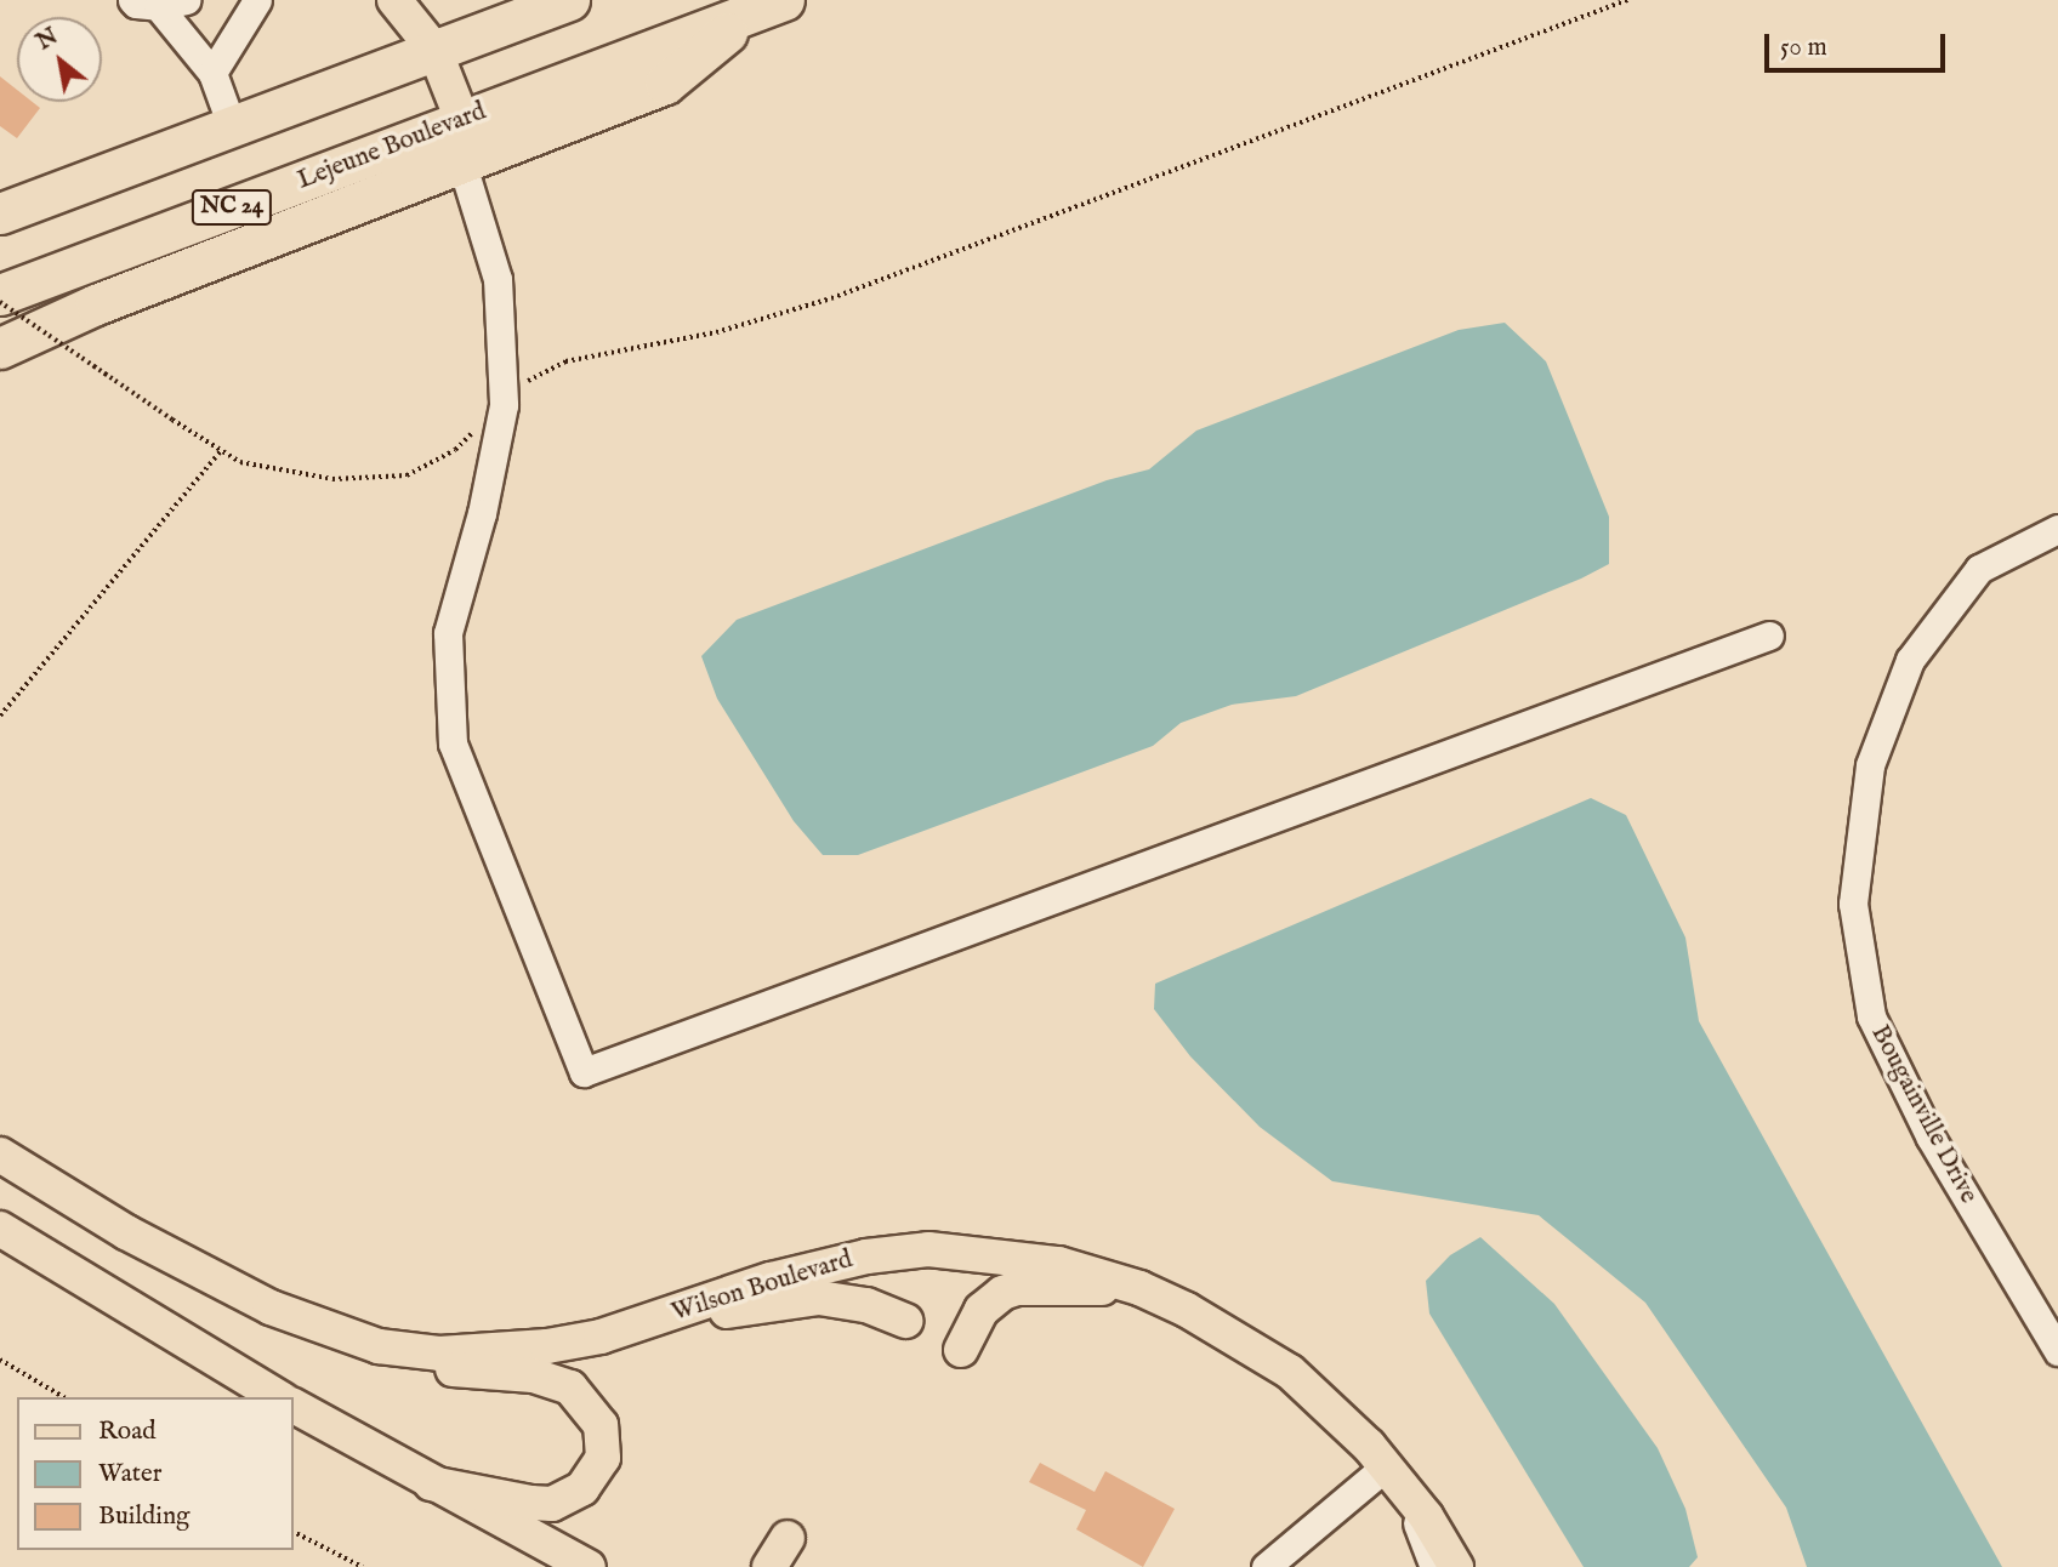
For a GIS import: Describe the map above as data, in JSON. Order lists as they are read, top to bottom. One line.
{"streets":{"highway":["Lejeune Boulevard","NC 24"],"main road":["Wilson Boulevard"],"street":["Bougainville Drive"]},"legend":["Road","Water","Building"],"scale_bar":"50 m","north":"top left"}
